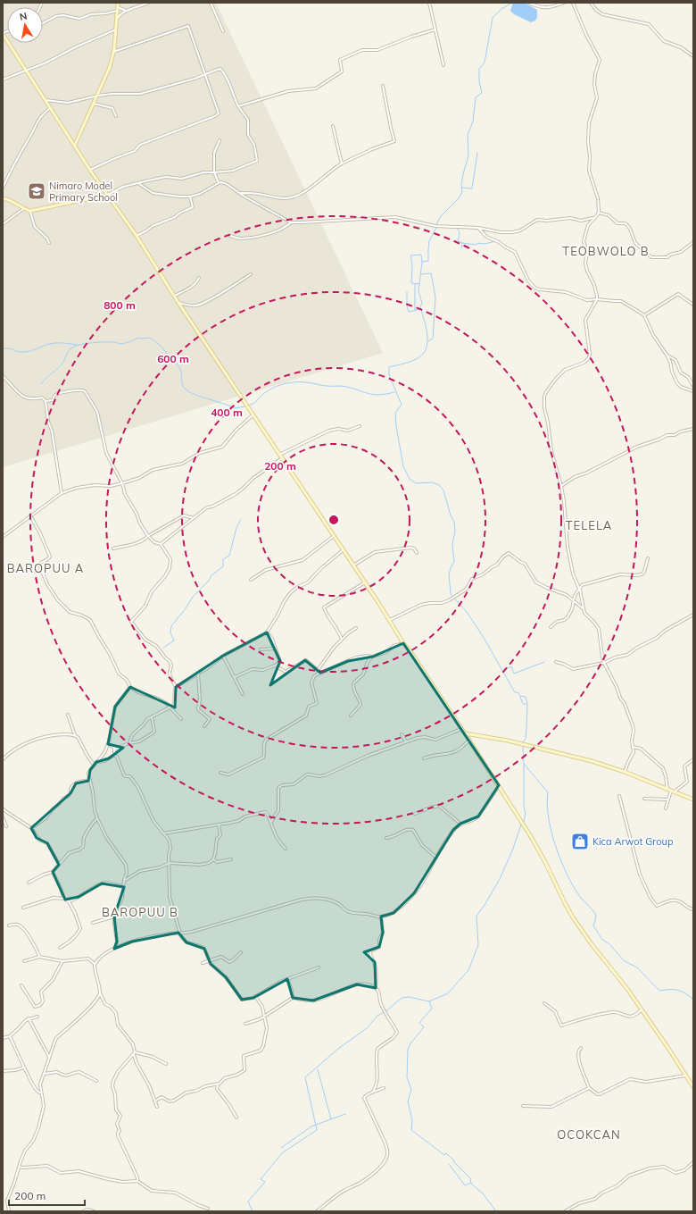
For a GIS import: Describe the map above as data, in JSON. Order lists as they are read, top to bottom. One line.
{"districts":["TEOBWOLO B","TELELA","BAROPUU A","BAROPUU B","OCOKCAN"],"places":{"school or university":["Nimaro Model Primary School"],"shop":["Kica Arwot Group"]},"scale_bar":"200 m","north":"top","rings":["800 m","600 m","400 m","200 m"]}
